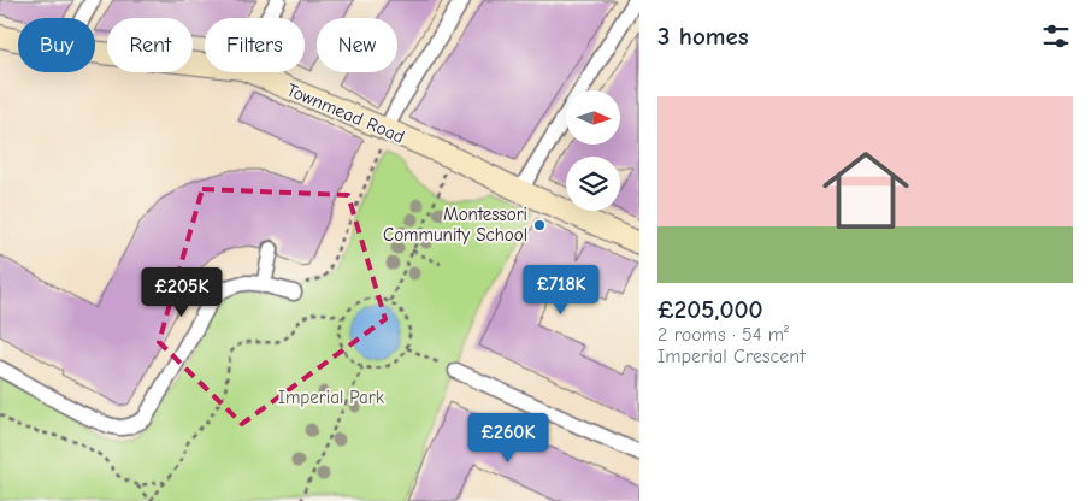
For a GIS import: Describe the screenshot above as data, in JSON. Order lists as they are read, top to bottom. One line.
{"streets":{"street":["Townmead Road"]},"parks":["Imperial Park"],"places":["Montessori Community School"],"north":"right","page":{"heading":"3 homes","chip":["Buy","Rent","Filters","New"],"list":[{"name":"£205,000","note":"2 rooms · 54 m² · Imperial Crescent"}],"price":["£718K","£205K","£260K"]}}
